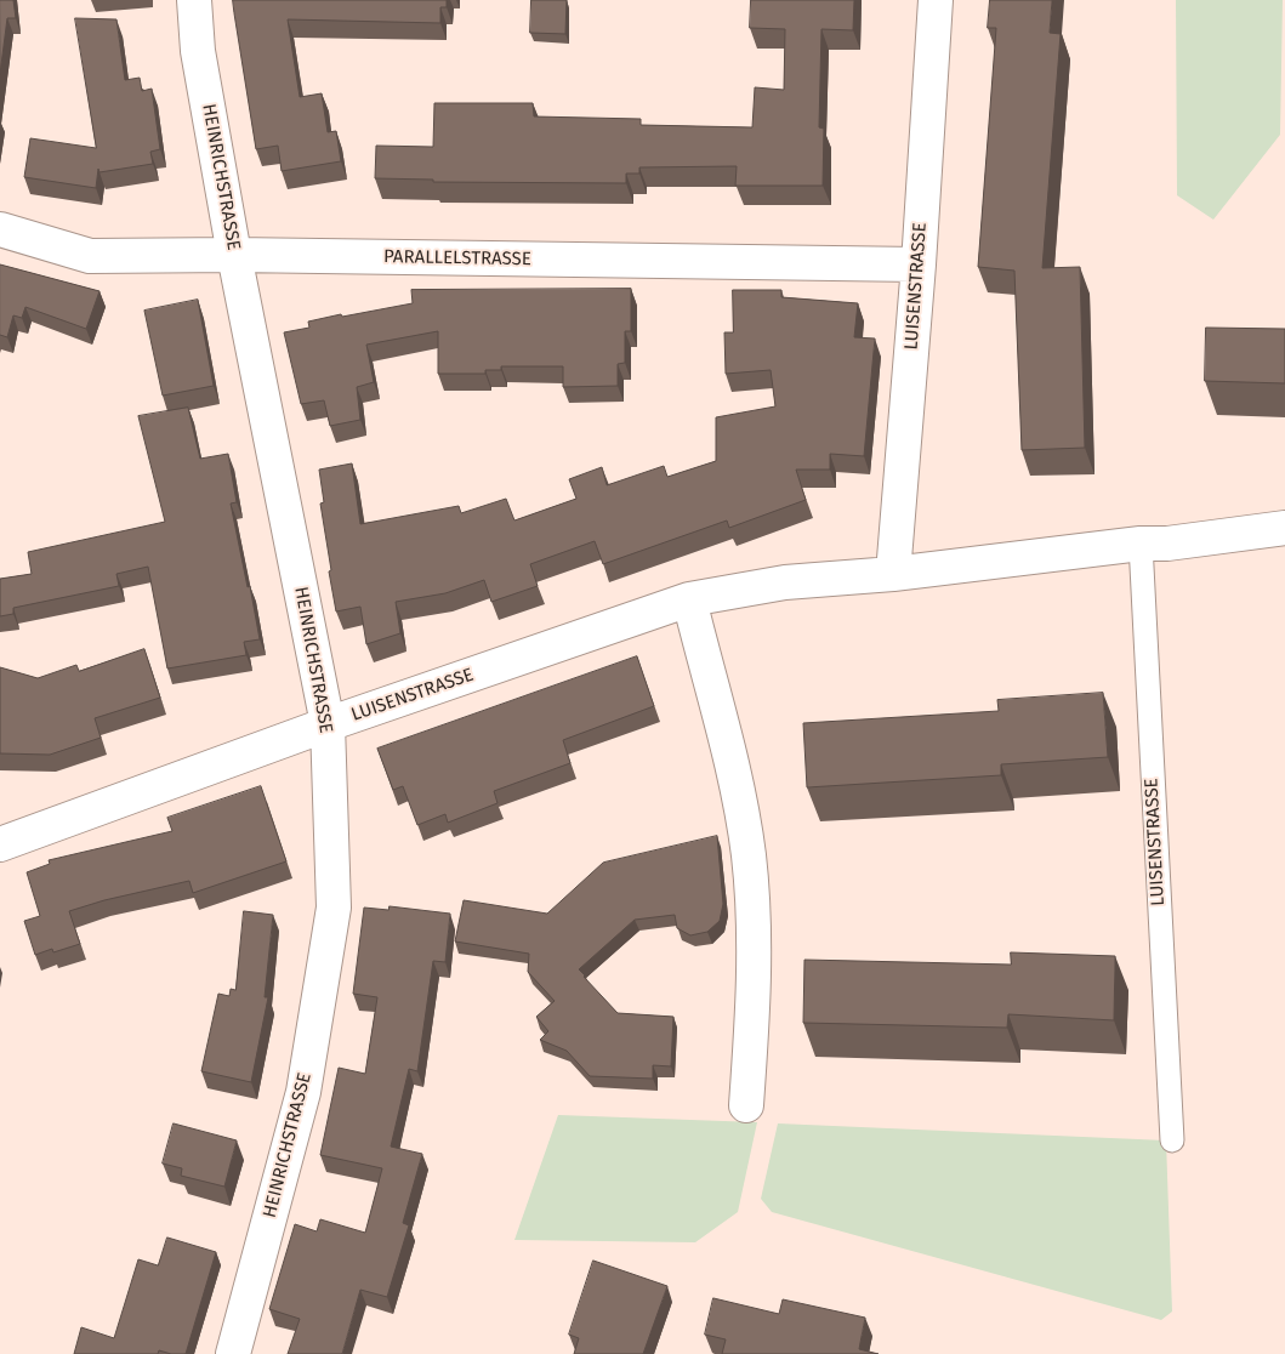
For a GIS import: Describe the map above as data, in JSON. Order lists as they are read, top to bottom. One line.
{"streets":{"street":["HEINRICHSTRASSE","PARALLELSTRASSE","LUISENSTRASSE"]},"crossings":[["HEINRICHSTRASSE","PARALLELSTRASSE"],["HEINRICHSTRASSE","LUISENSTRASSE"],["PARALLELSTRASSE","LUISENSTRASSE"]]}
